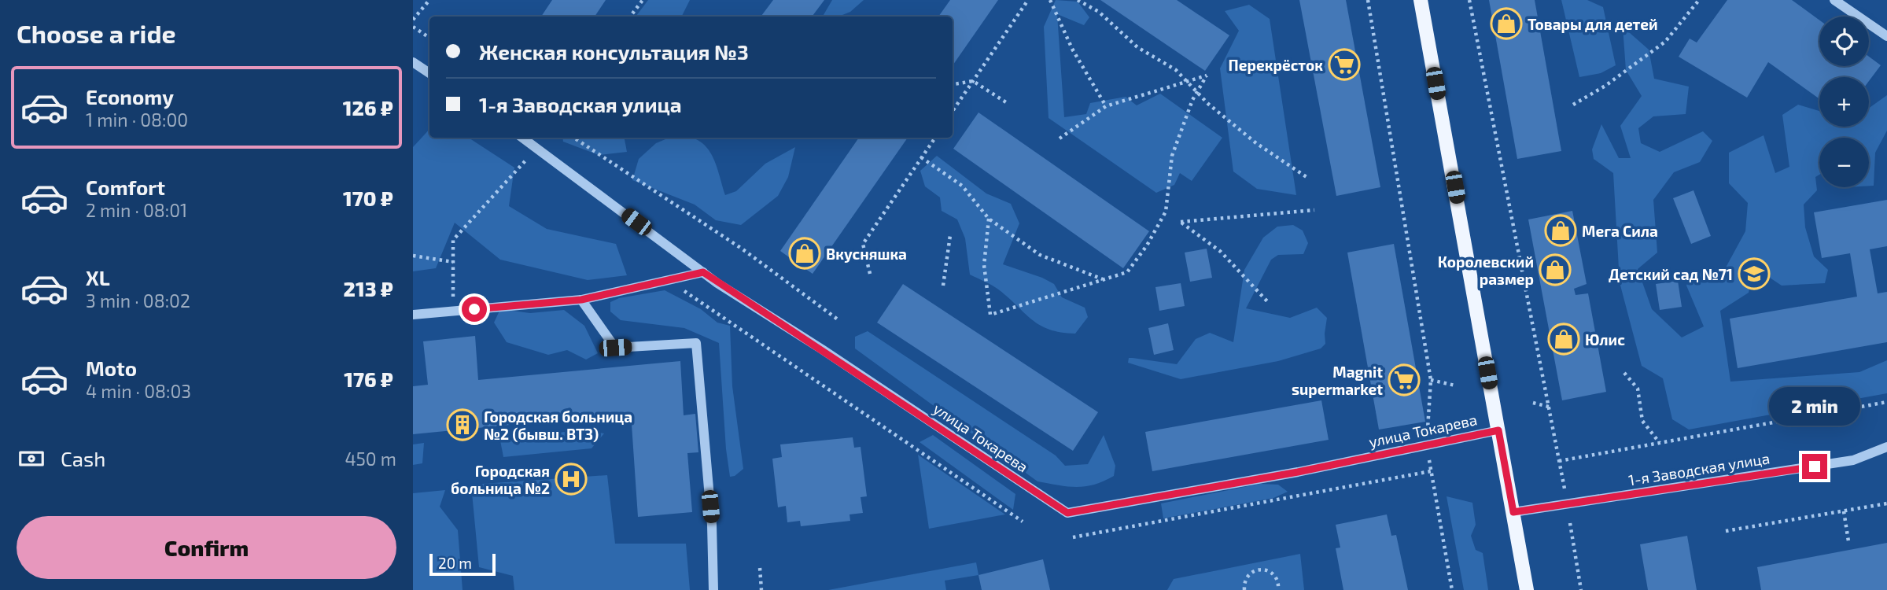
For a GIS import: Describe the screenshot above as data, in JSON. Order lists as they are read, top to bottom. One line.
{"streets":{"street":["улица Токарева","1-я Заводская улица"]},"places":{"shop":["Товары для детей","Мега Сила","Вкусняшка","Королевский размер","Юлис"],"supermarket":["Перекрёсток","Magnit supermarket"],"school or university":["Детский сад №71"],"building":["Городская больница №2 (бывш. ВТЗ)"],"hospital":["Городская больница №2"]},"scale_bar":"20 m","page":{"heading":"Choose a ride","map_buttons":["+","−"],"banner":["Женская консультация №3","1-я Заводская улица"],"list":[{"name":"Economy","note":"1 min · 08:00","value":"126 ₽"},{"name":"Comfort","note":"2 min · 08:01","value":"170 ₽"},{"name":"XL","note":"3 min · 08:02","value":"213 ₽"},{"name":"Moto","note":"4 min · 08:03","value":"176 ₽"}],"bubble":"2 min","pay":["Cash","450 m"],"buttons":"Confirm","scale":"20 m"}}
